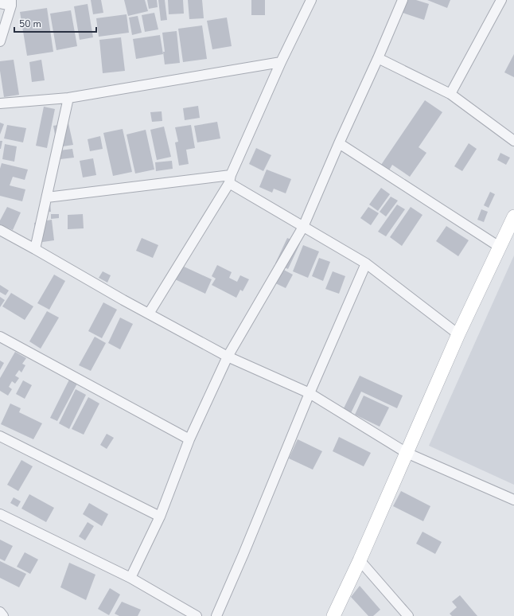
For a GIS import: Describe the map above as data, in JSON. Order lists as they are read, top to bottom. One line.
{"scale_bar":"50 m"}
